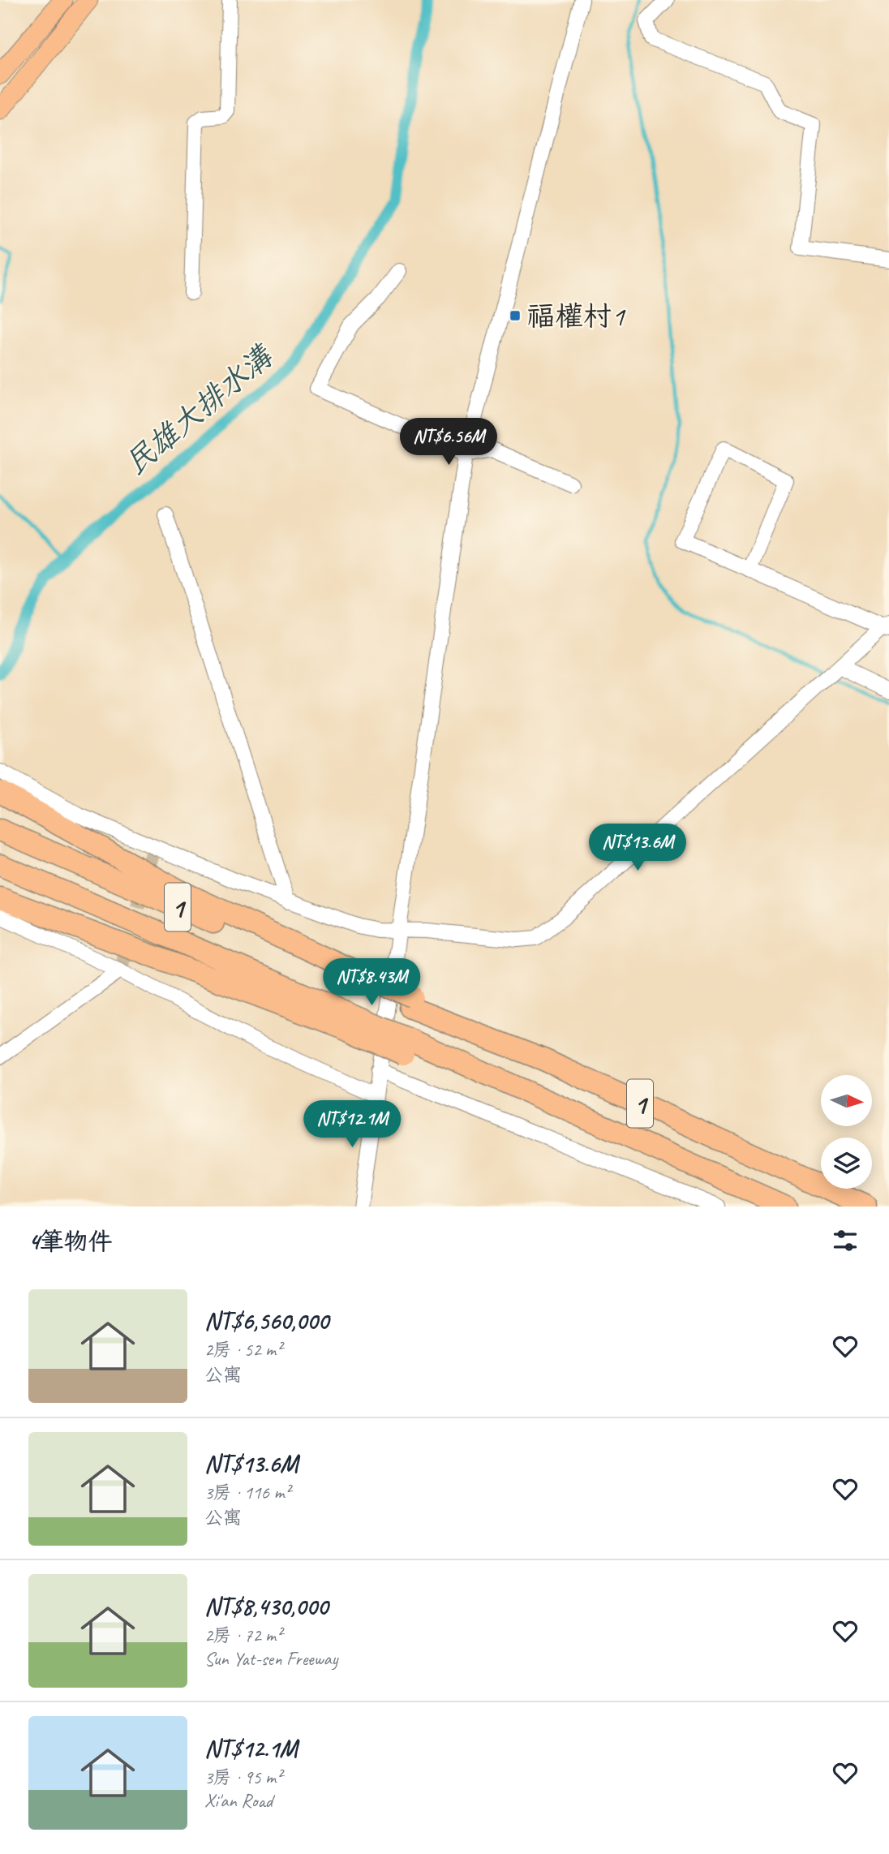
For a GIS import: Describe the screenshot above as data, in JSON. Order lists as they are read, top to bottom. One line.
{"streets":{"highway":["1"]},"water":["民雄大排水溝"],"places":{"transit":["福權村1"]},"north":"right","page":{"price":["NT$6.56M","NT$13.6M","NT$8.43M","NT$12.1M"],"heading":"4筆物件","list":[{"name":"NT$6,560,000","note":"2房 · 52 m² · 公寓"},{"name":"NT$13.6M","note":"3房 · 116 m² · 公寓"},{"name":"NT$8,430,000","note":"2房 · 72 m² · Sun Yat-sen Freeway"},{"name":"NT$12.1M","note":"3房 · 95 m² · Xi'an Road"}]}}
